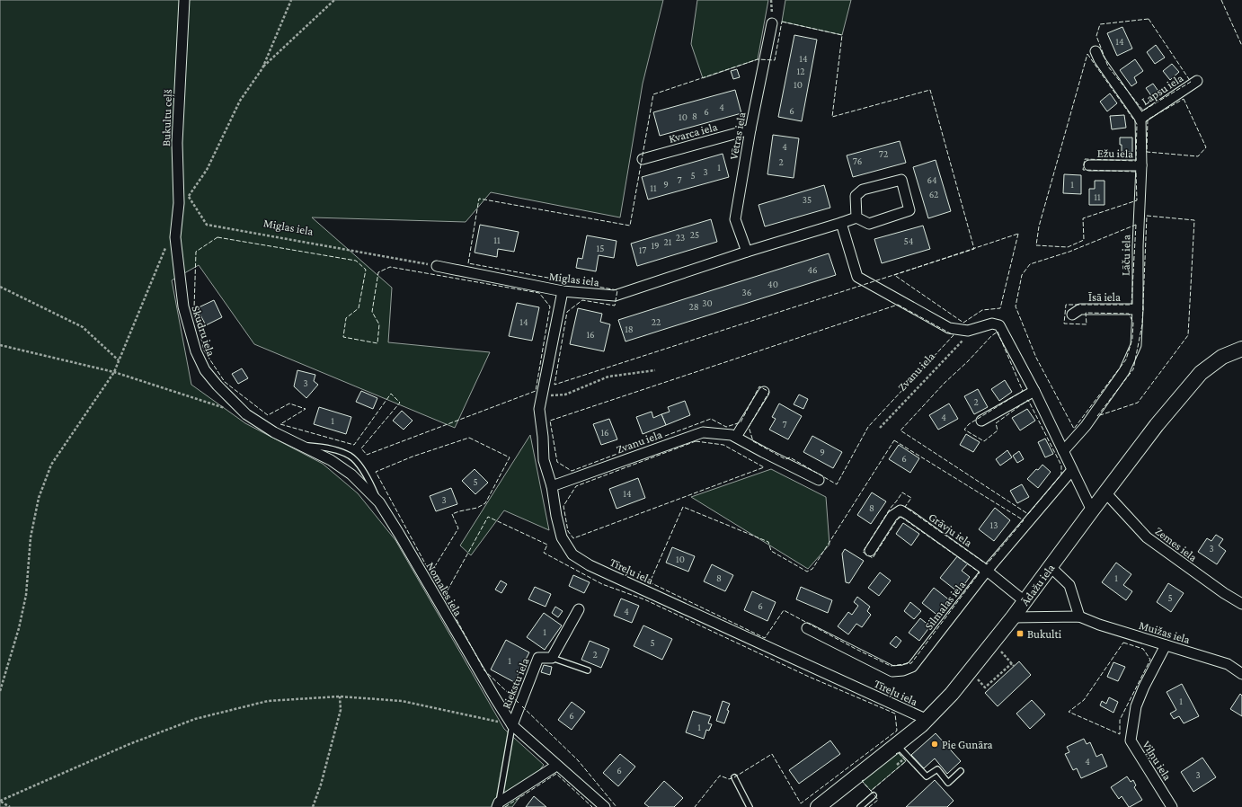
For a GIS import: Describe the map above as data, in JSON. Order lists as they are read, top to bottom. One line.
{"streets":{"street":["Lapsu iela","Bukultu ceļš","Kvarca iela","Vētras iela","Ežu iela","Miglas iela","Lāču iela","Īsā iela","Skudru iela","Zvanu iela","Grāvju iela","Zemes iela","Tīreļu iela","Ādažu iela","Nomales iela","Silmalas iela","Muižas iela","Riekstu iela","Viļņu iela"]},"crossings":[["Lapsu iela","Lāču iela"],["Bukultu ceļš","Skudru iela"],["Kvarca iela","Vētras iela"],["Vētras iela","Miglas iela"],["Ežu iela","Lāču iela"],["Miglas iela","Tīreļu iela"],["Lāču iela","Īsā iela"],["Skudru iela","Nomales iela"],["Zvanu iela","Tīreļu iela"],["Grāvju iela","Ādažu iela"],["Grāvju iela","Silmalas iela"],["Zemes iela","Ādažu iela"],["Tīreļu iela","Ādažu iela"],["Ādažu iela","Muižas iela"],["Nomales iela","Riekstu iela"],["Muižas iela","Viļņu iela"]],"places":{"transit":["Bukulti"],"other":["Pie Gunāra"]},"house_numbers":["14","14","12","10","4","6","6","8","10","4","72","76","2","1","3","5","7","64","9","1","11","62","11","35","25","23","11","54","21","19","15","17","46","40","36","30","28","14","22","18","16","3","2","4","1","7","16","9","6","5","14","3","8","13","3","10","8","1","5","6","4","1","5","2","1","1","6","1","4","6","3"]}
